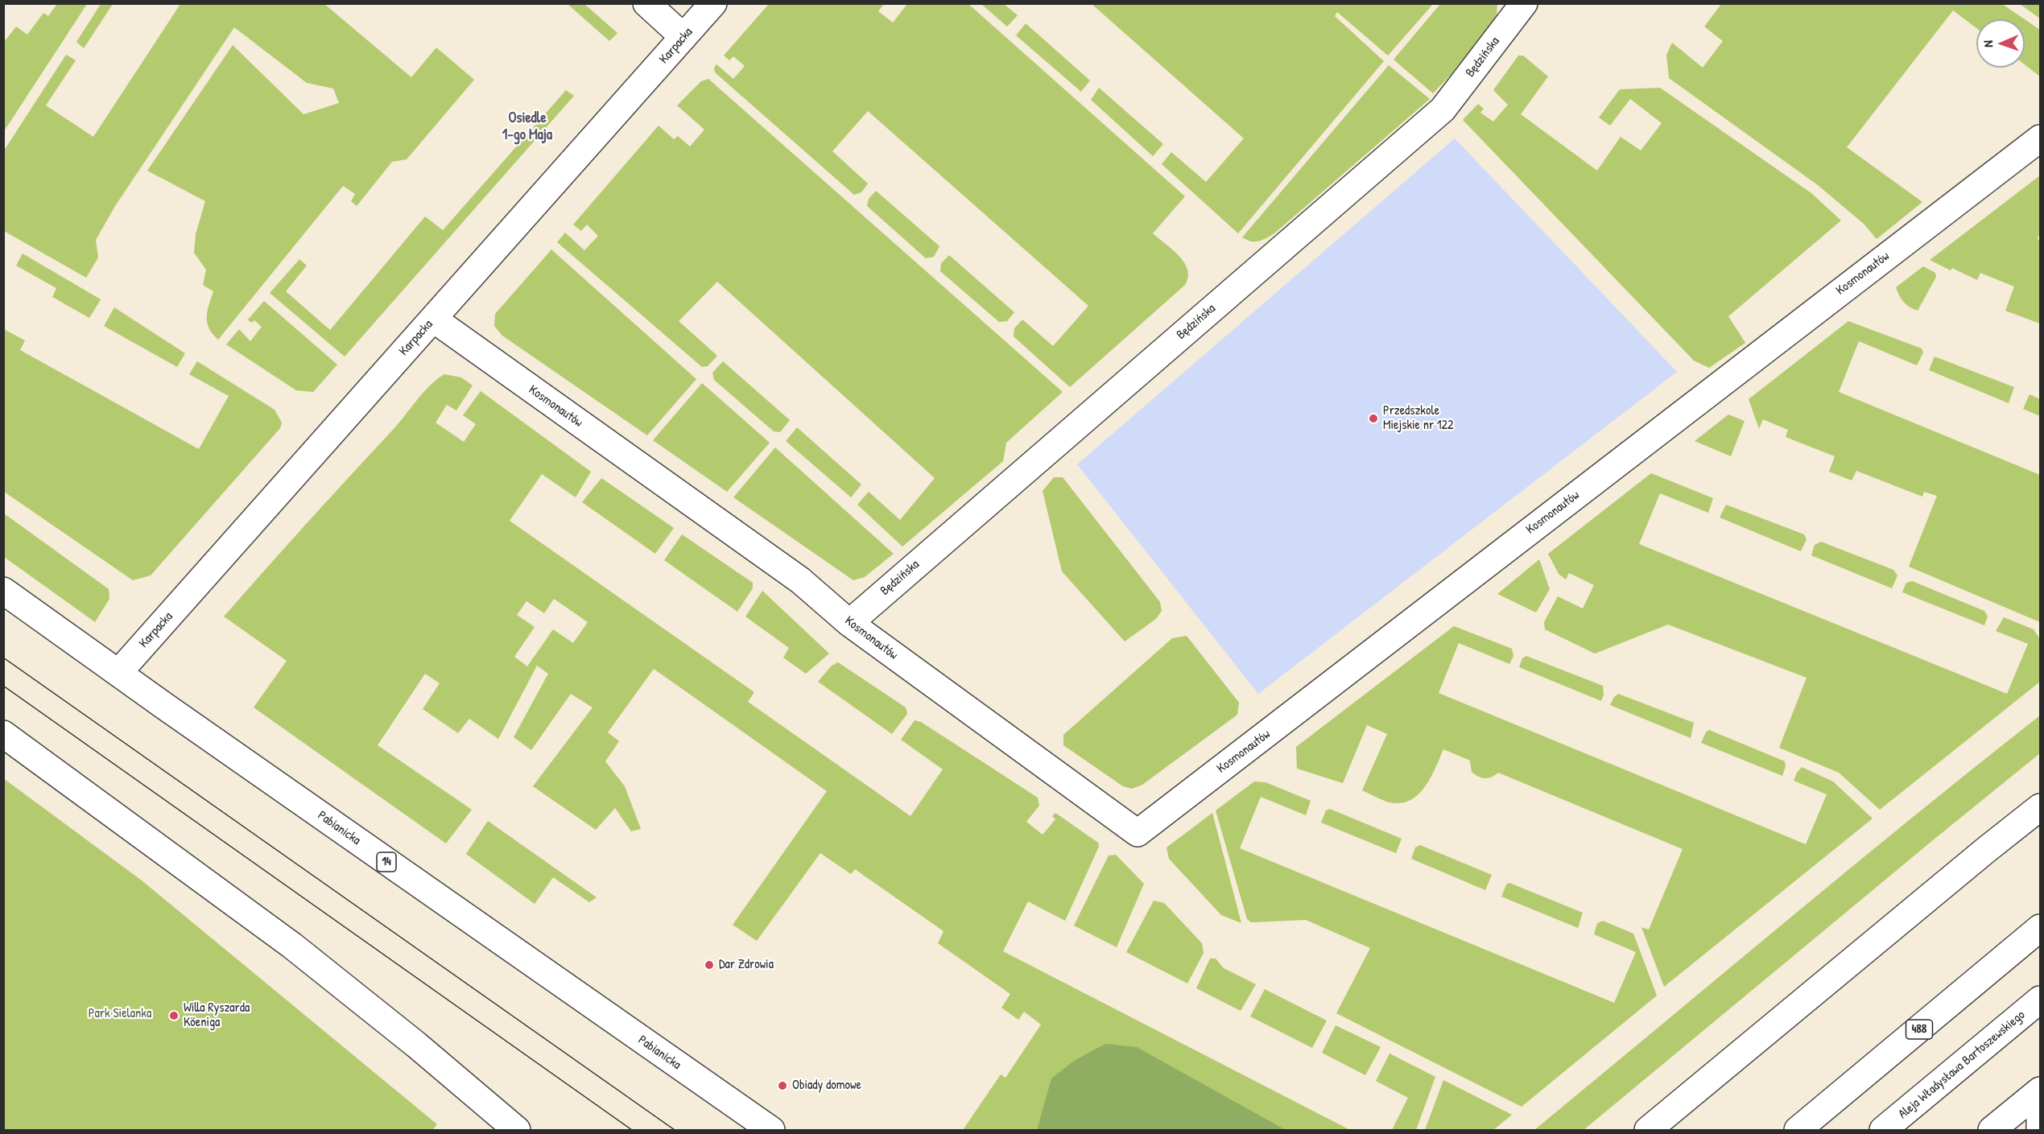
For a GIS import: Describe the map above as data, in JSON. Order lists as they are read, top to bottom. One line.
{"streets":{"street":["Karpacka","Będzińska","Kosmonautów","Pabianicka","14","488","Aleja Władysława Bartoszewskiego"]},"crossings":[["Karpacka","Kosmonautów"],["Karpacka","Pabianicka"],["Będzińska","Kosmonautów"]],"districts":["Osiedle 1-go Maja"],"parks":["Park Sielanka"],"places":["Przedszkole Miejskie nr 122","Dar Zdrowia","Willa Ryszarda Köeniga","Obiady domowe"],"north":"left"}
